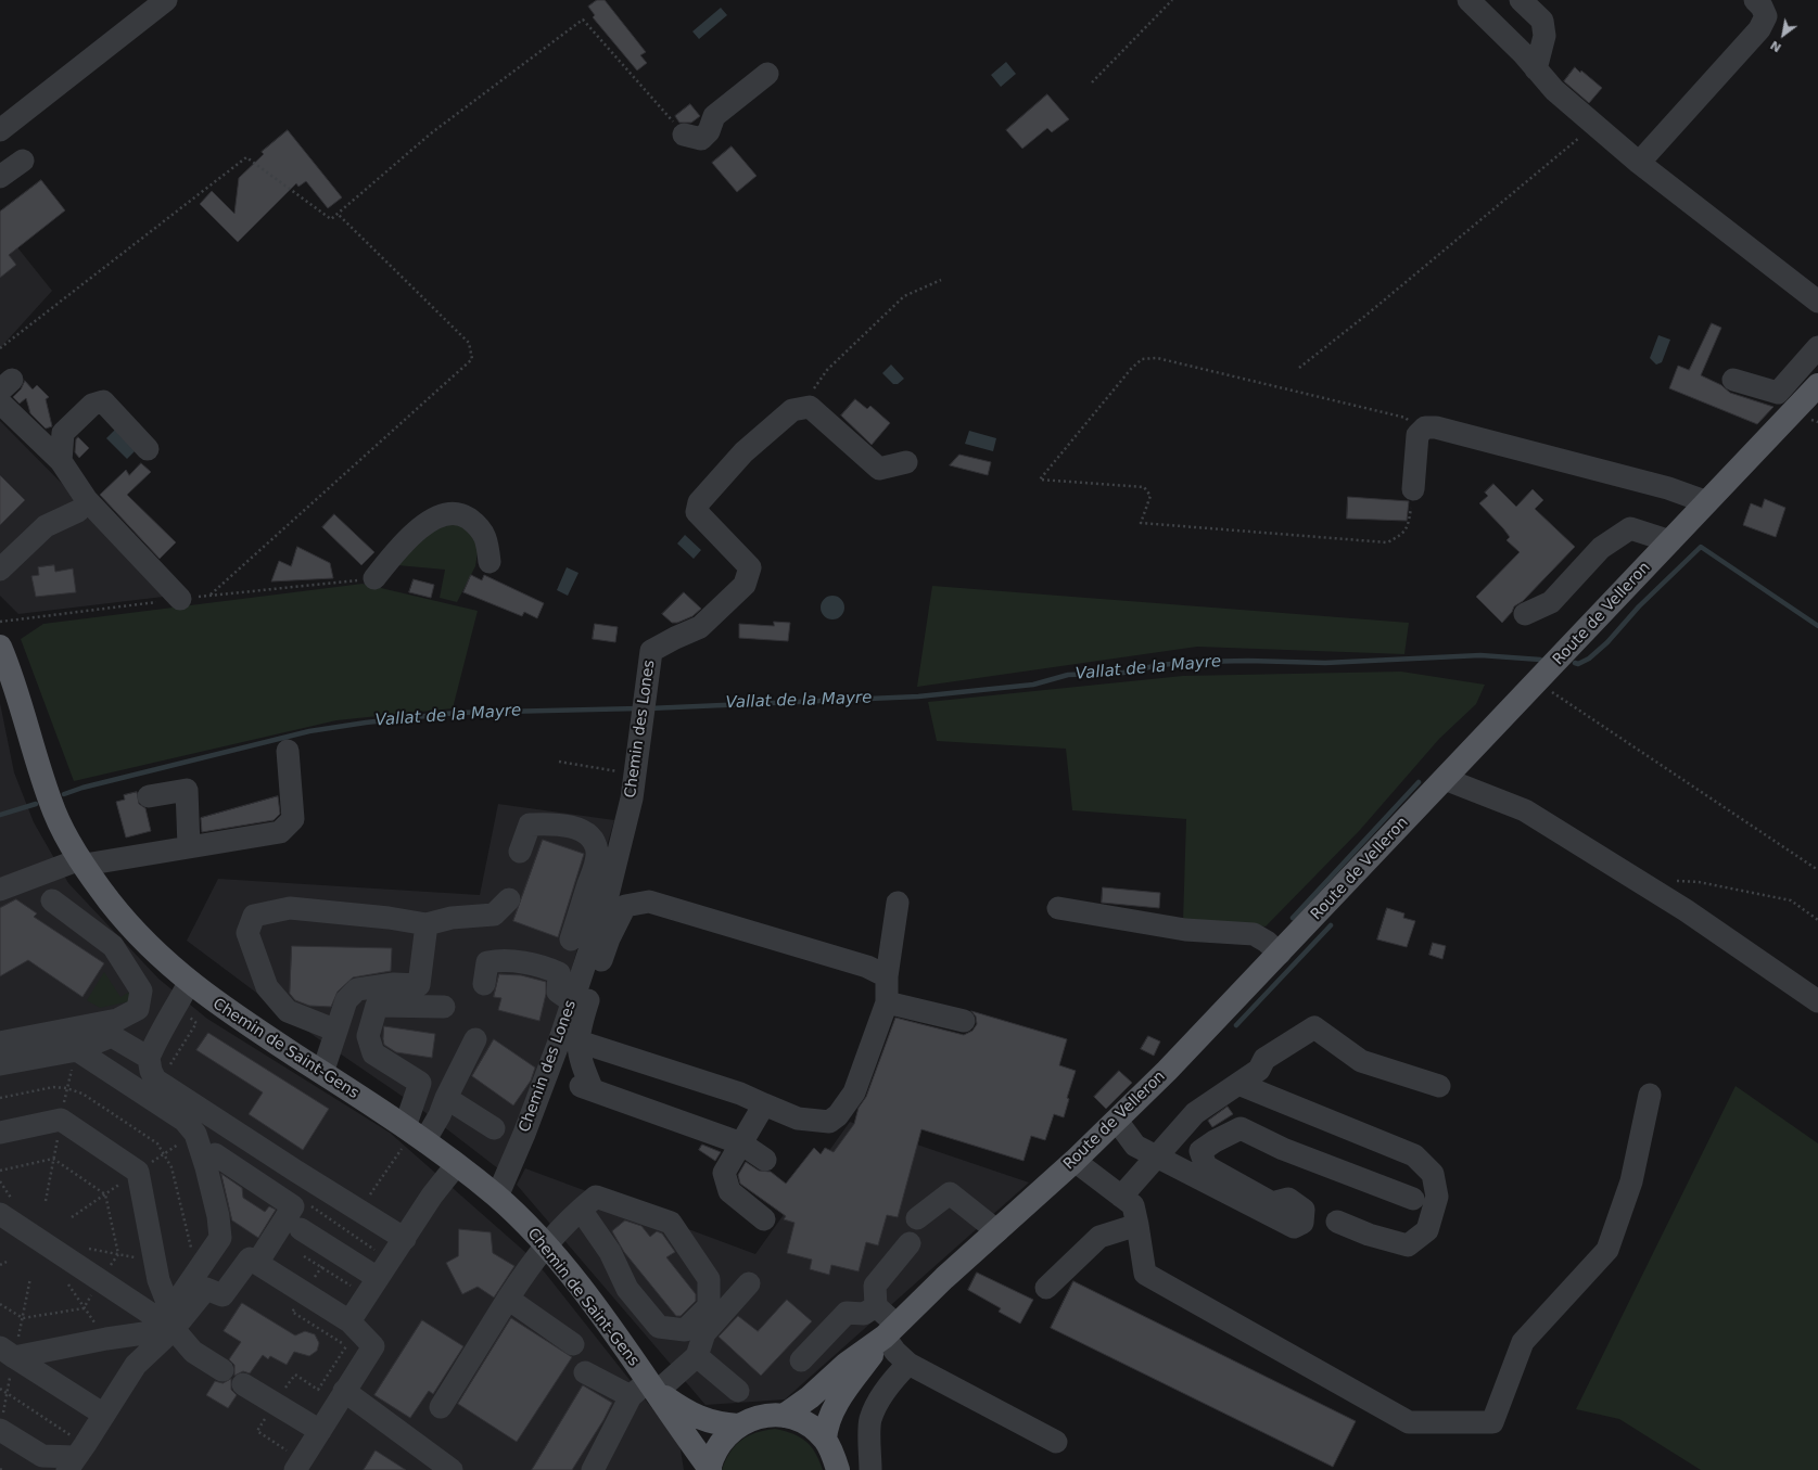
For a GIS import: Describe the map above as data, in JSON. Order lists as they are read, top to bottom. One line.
{"streets":{"main road":["Route de Velleron","Chemin de Saint-Gens"],"street":["Chemin des Lones"]},"crossings":[["Chemin des Lones","Chemin de Saint-Gens"]],"water":["Vallat de la Mayre"],"north":"bottom left"}
